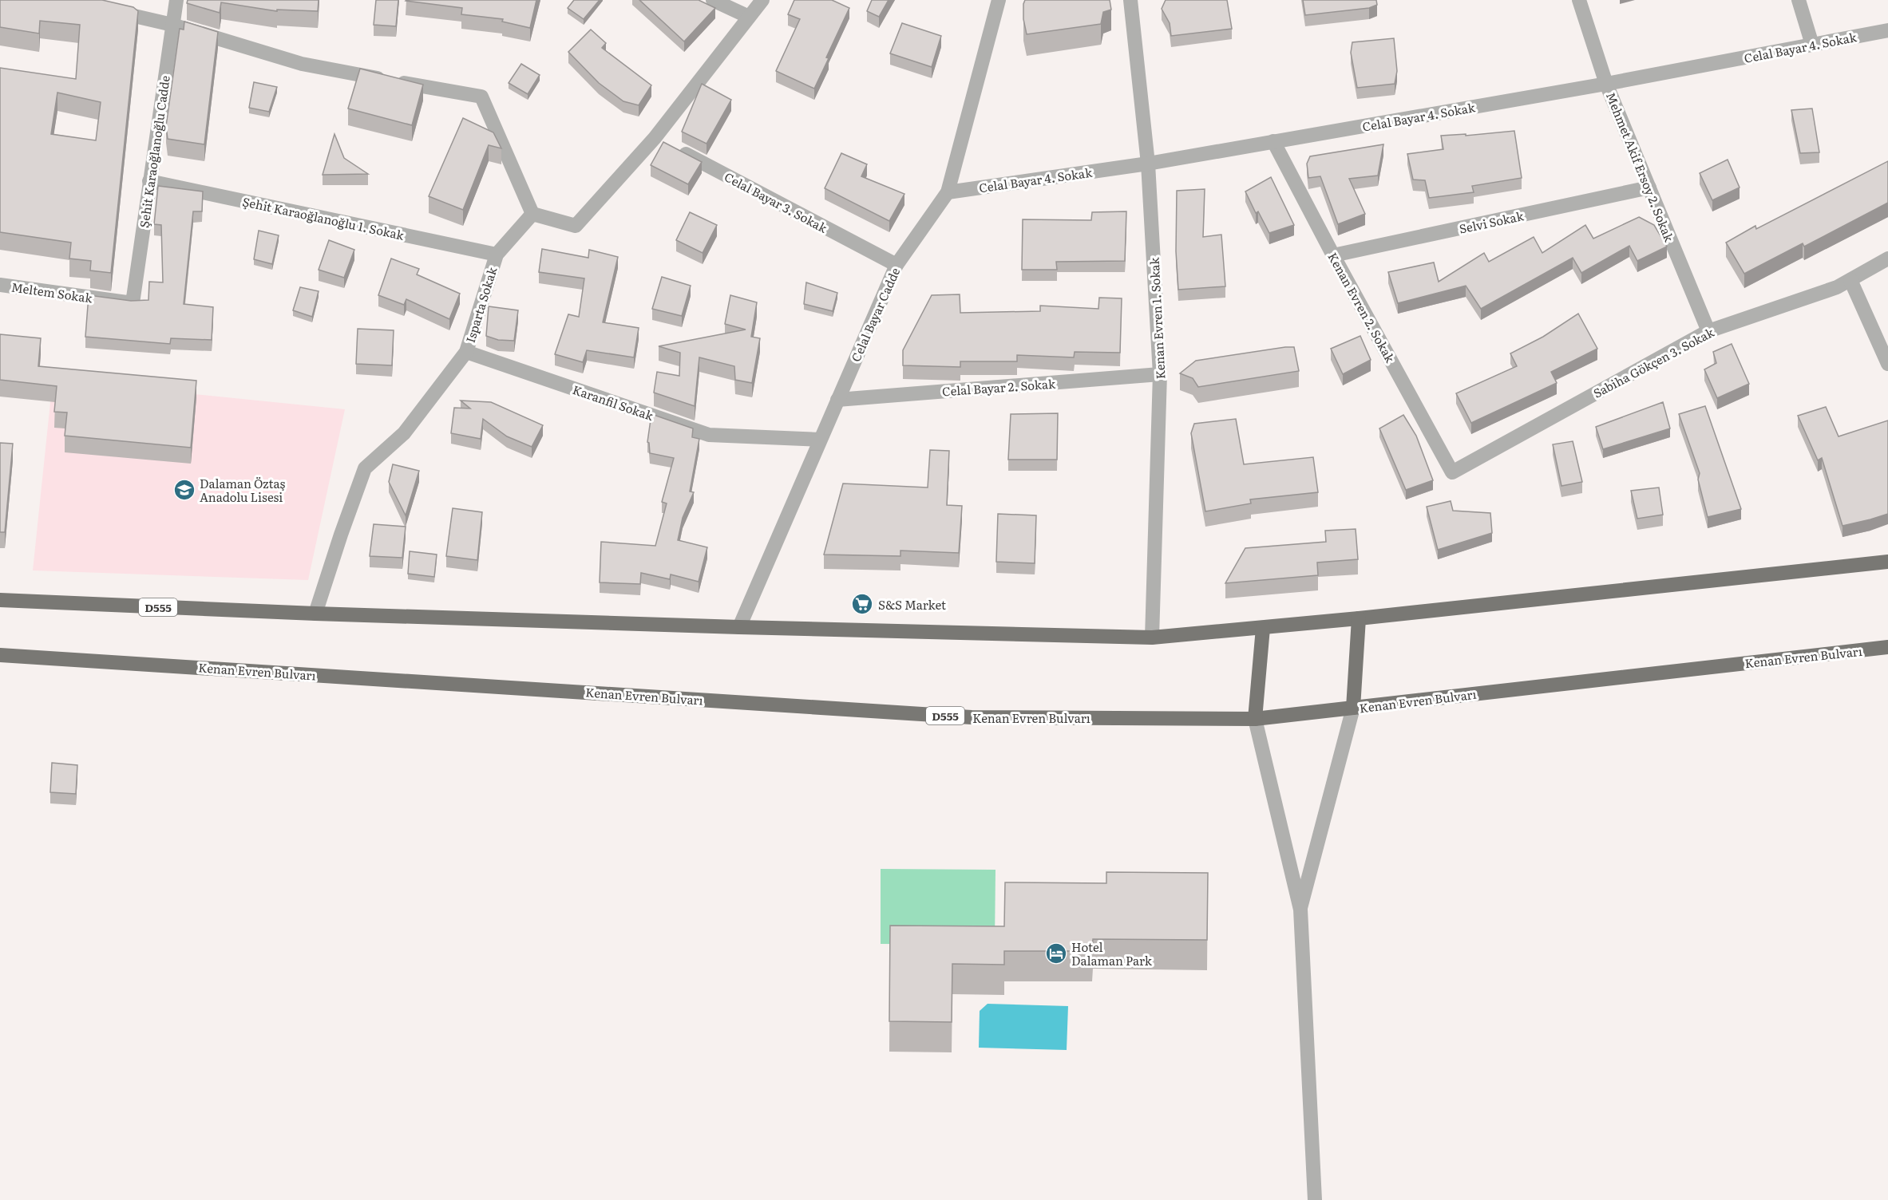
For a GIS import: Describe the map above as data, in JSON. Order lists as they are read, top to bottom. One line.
{"streets":{"main road":["D555","Kenan Evren Bulvarı"],"street":["Celal Bayar 4. Sokak","Şehit Karaoğlanoğlu Cadde","Mehmet Akif Ersoy 2. Sokak","Celal Bayar 3. Sokak","Şehit Karaoğlanoğlu 1. Sokak","Selvi Sokak","Meltem Sokak","Isparta Sokak","Kenan Evren 2. Sokak","Celal Bayar Cadde","Kenan Evren 1. Sokak","Sabiha Gökçen 3. Sokak","Celal Bayar 2. Sokak","Karanfil Sokak"]},"crossings":[["Celal Bayar 4. Sokak","Mehmet Akif Ersoy 2. Sokak"],["Celal Bayar 4. Sokak","Kenan Evren 2. Sokak"],["Celal Bayar 4. Sokak","Celal Bayar Cadde"],["Celal Bayar 4. Sokak","Kenan Evren 1. Sokak"],["Şehit Karaoğlanoğlu Cadde","Şehit Karaoğlanoğlu 1. Sokak"],["Şehit Karaoğlanoğlu Cadde","Meltem Sokak"],["Mehmet Akif Ersoy 2. Sokak","Selvi Sokak"],["Mehmet Akif Ersoy 2. Sokak","Sabiha Gökçen 3. Sokak"],["Celal Bayar 3. Sokak","Celal Bayar Cadde"],["Şehit Karaoğlanoğlu 1. Sokak","Isparta Sokak"],["Selvi Sokak","Kenan Evren 2. Sokak"],["Isparta Sokak","Karanfil Sokak"],["Isparta Sokak","D555"],["Kenan Evren 2. Sokak","Sabiha Gökçen 3. Sokak"],["Celal Bayar Cadde","Celal Bayar 2. Sokak"],["Celal Bayar Cadde","Karanfil Sokak"],["Celal Bayar Cadde","D555"],["Kenan Evren 1. Sokak","Celal Bayar 2. Sokak"],["Kenan Evren 1. Sokak","D555"]],"places":{"school or university":["Dalaman Öztaş Anadolu Lisesi"],"supermarket":["S&S Market"],"hotel":["Hotel Dalaman Park"]}}
